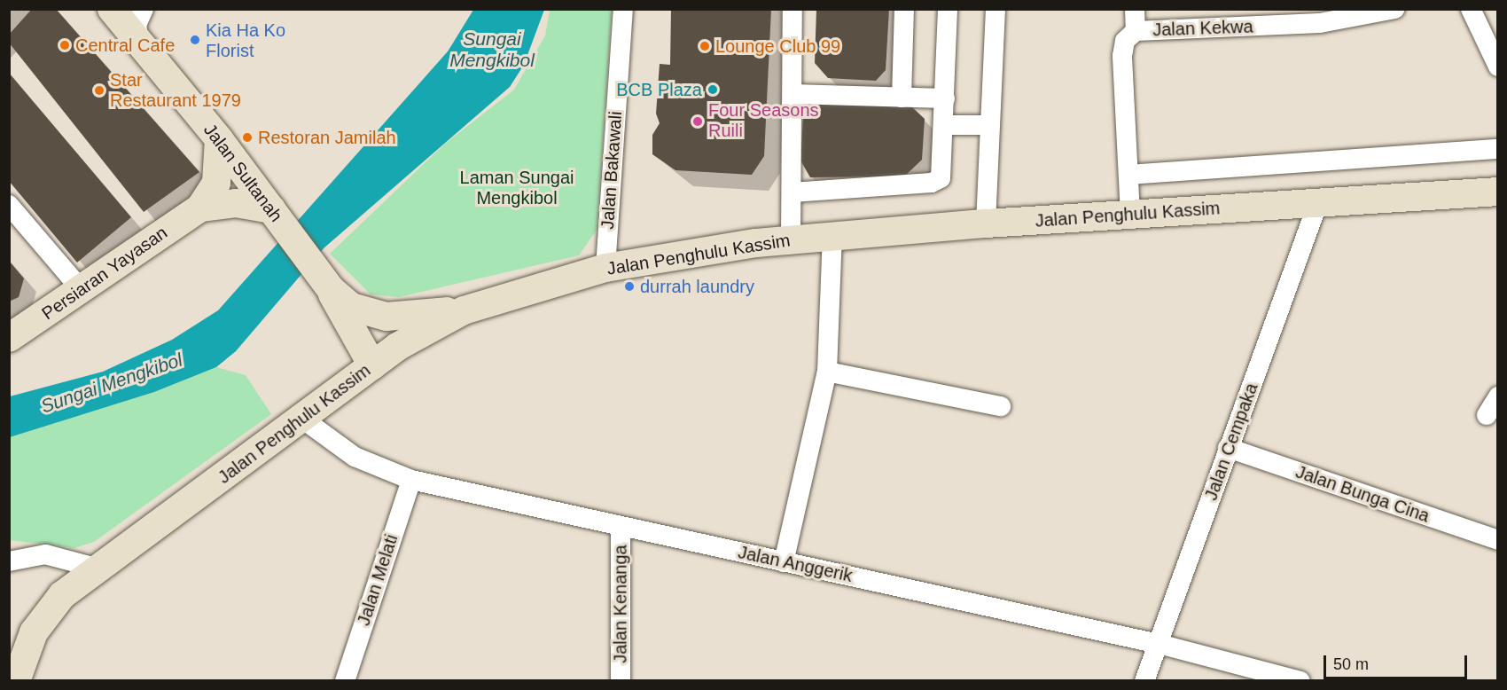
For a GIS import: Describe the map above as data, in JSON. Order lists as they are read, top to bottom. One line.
{"streets":{"street":["Jalan Kekwa","Jalan Bakawali","Jalan Sultanah","Jalan Penghulu Kassim","Persiaran Yayasan","Jalan Cempaka","Jalan Bunga Cina","Jalan Anggerik","Jalan Melati","Jalan Kenanga"]},"crossings":[["Jalan Kekwa","Jalan Penghulu Kassim"],["Jalan Bakawali","Jalan Penghulu Kassim"],["Jalan Sultanah","Jalan Penghulu Kassim"],["Jalan Sultanah","Persiaran Yayasan"],["Jalan Penghulu Kassim","Jalan Cempaka"],["Jalan Penghulu Kassim","Jalan Anggerik"],["Jalan Cempaka","Jalan Bunga Cina"],["Jalan Cempaka","Jalan Anggerik"],["Jalan Anggerik","Jalan Melati"],["Jalan Anggerik","Jalan Kenanga"]],"water":["Sungai Mengkibol"],"parks":["Laman Sungai Mengkibol"],"places":["Kia Ha Ko Florist","Central Cafe","Lounge Club 99","BCB Plaza","Star Restaurant 1979","Four Seasons Ruili","Restoran Jamilah","durrah laundry"],"scale_bar":"50 m"}
